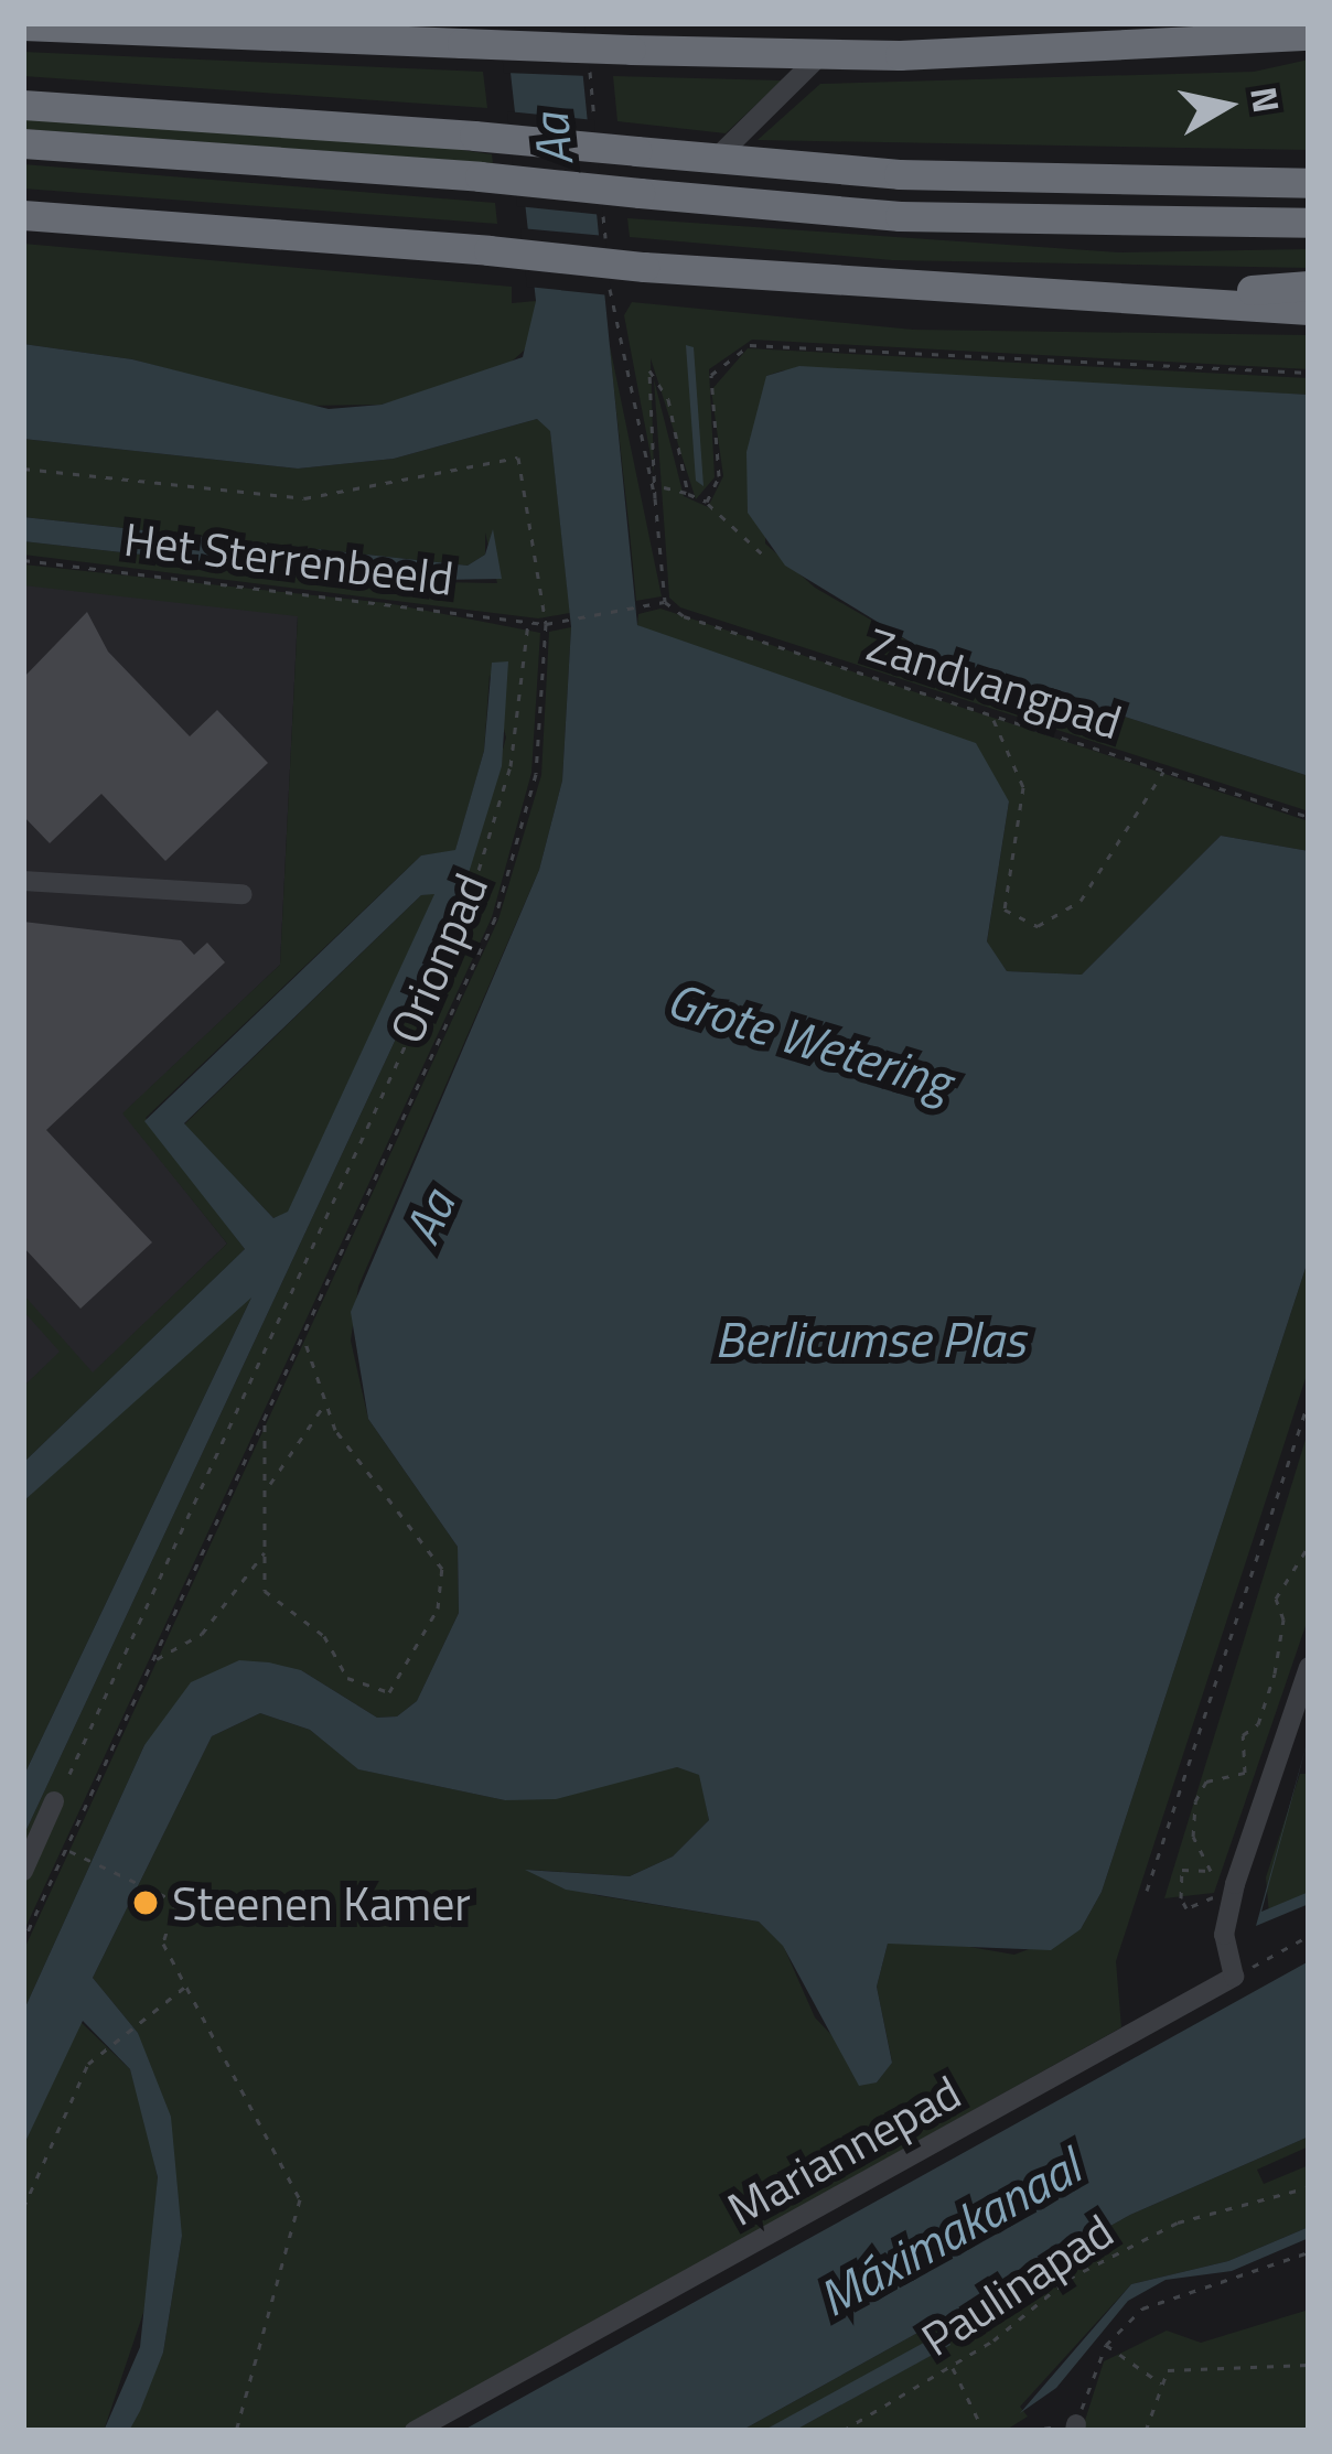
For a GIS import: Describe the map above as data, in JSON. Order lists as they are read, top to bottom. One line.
{"streets":{"street":["Mariannepad"],"path":["Het Sterrenbeeld","Zandvangpad","Orionpad","Paulinapad"]},"crossings":[["Het Sterrenbeeld","Orionpad"]],"water":["Aa","Grote Wetering","Berlicumse Plas","Máximakanaal"],"places":["Steenen Kamer"],"north":"right"}
